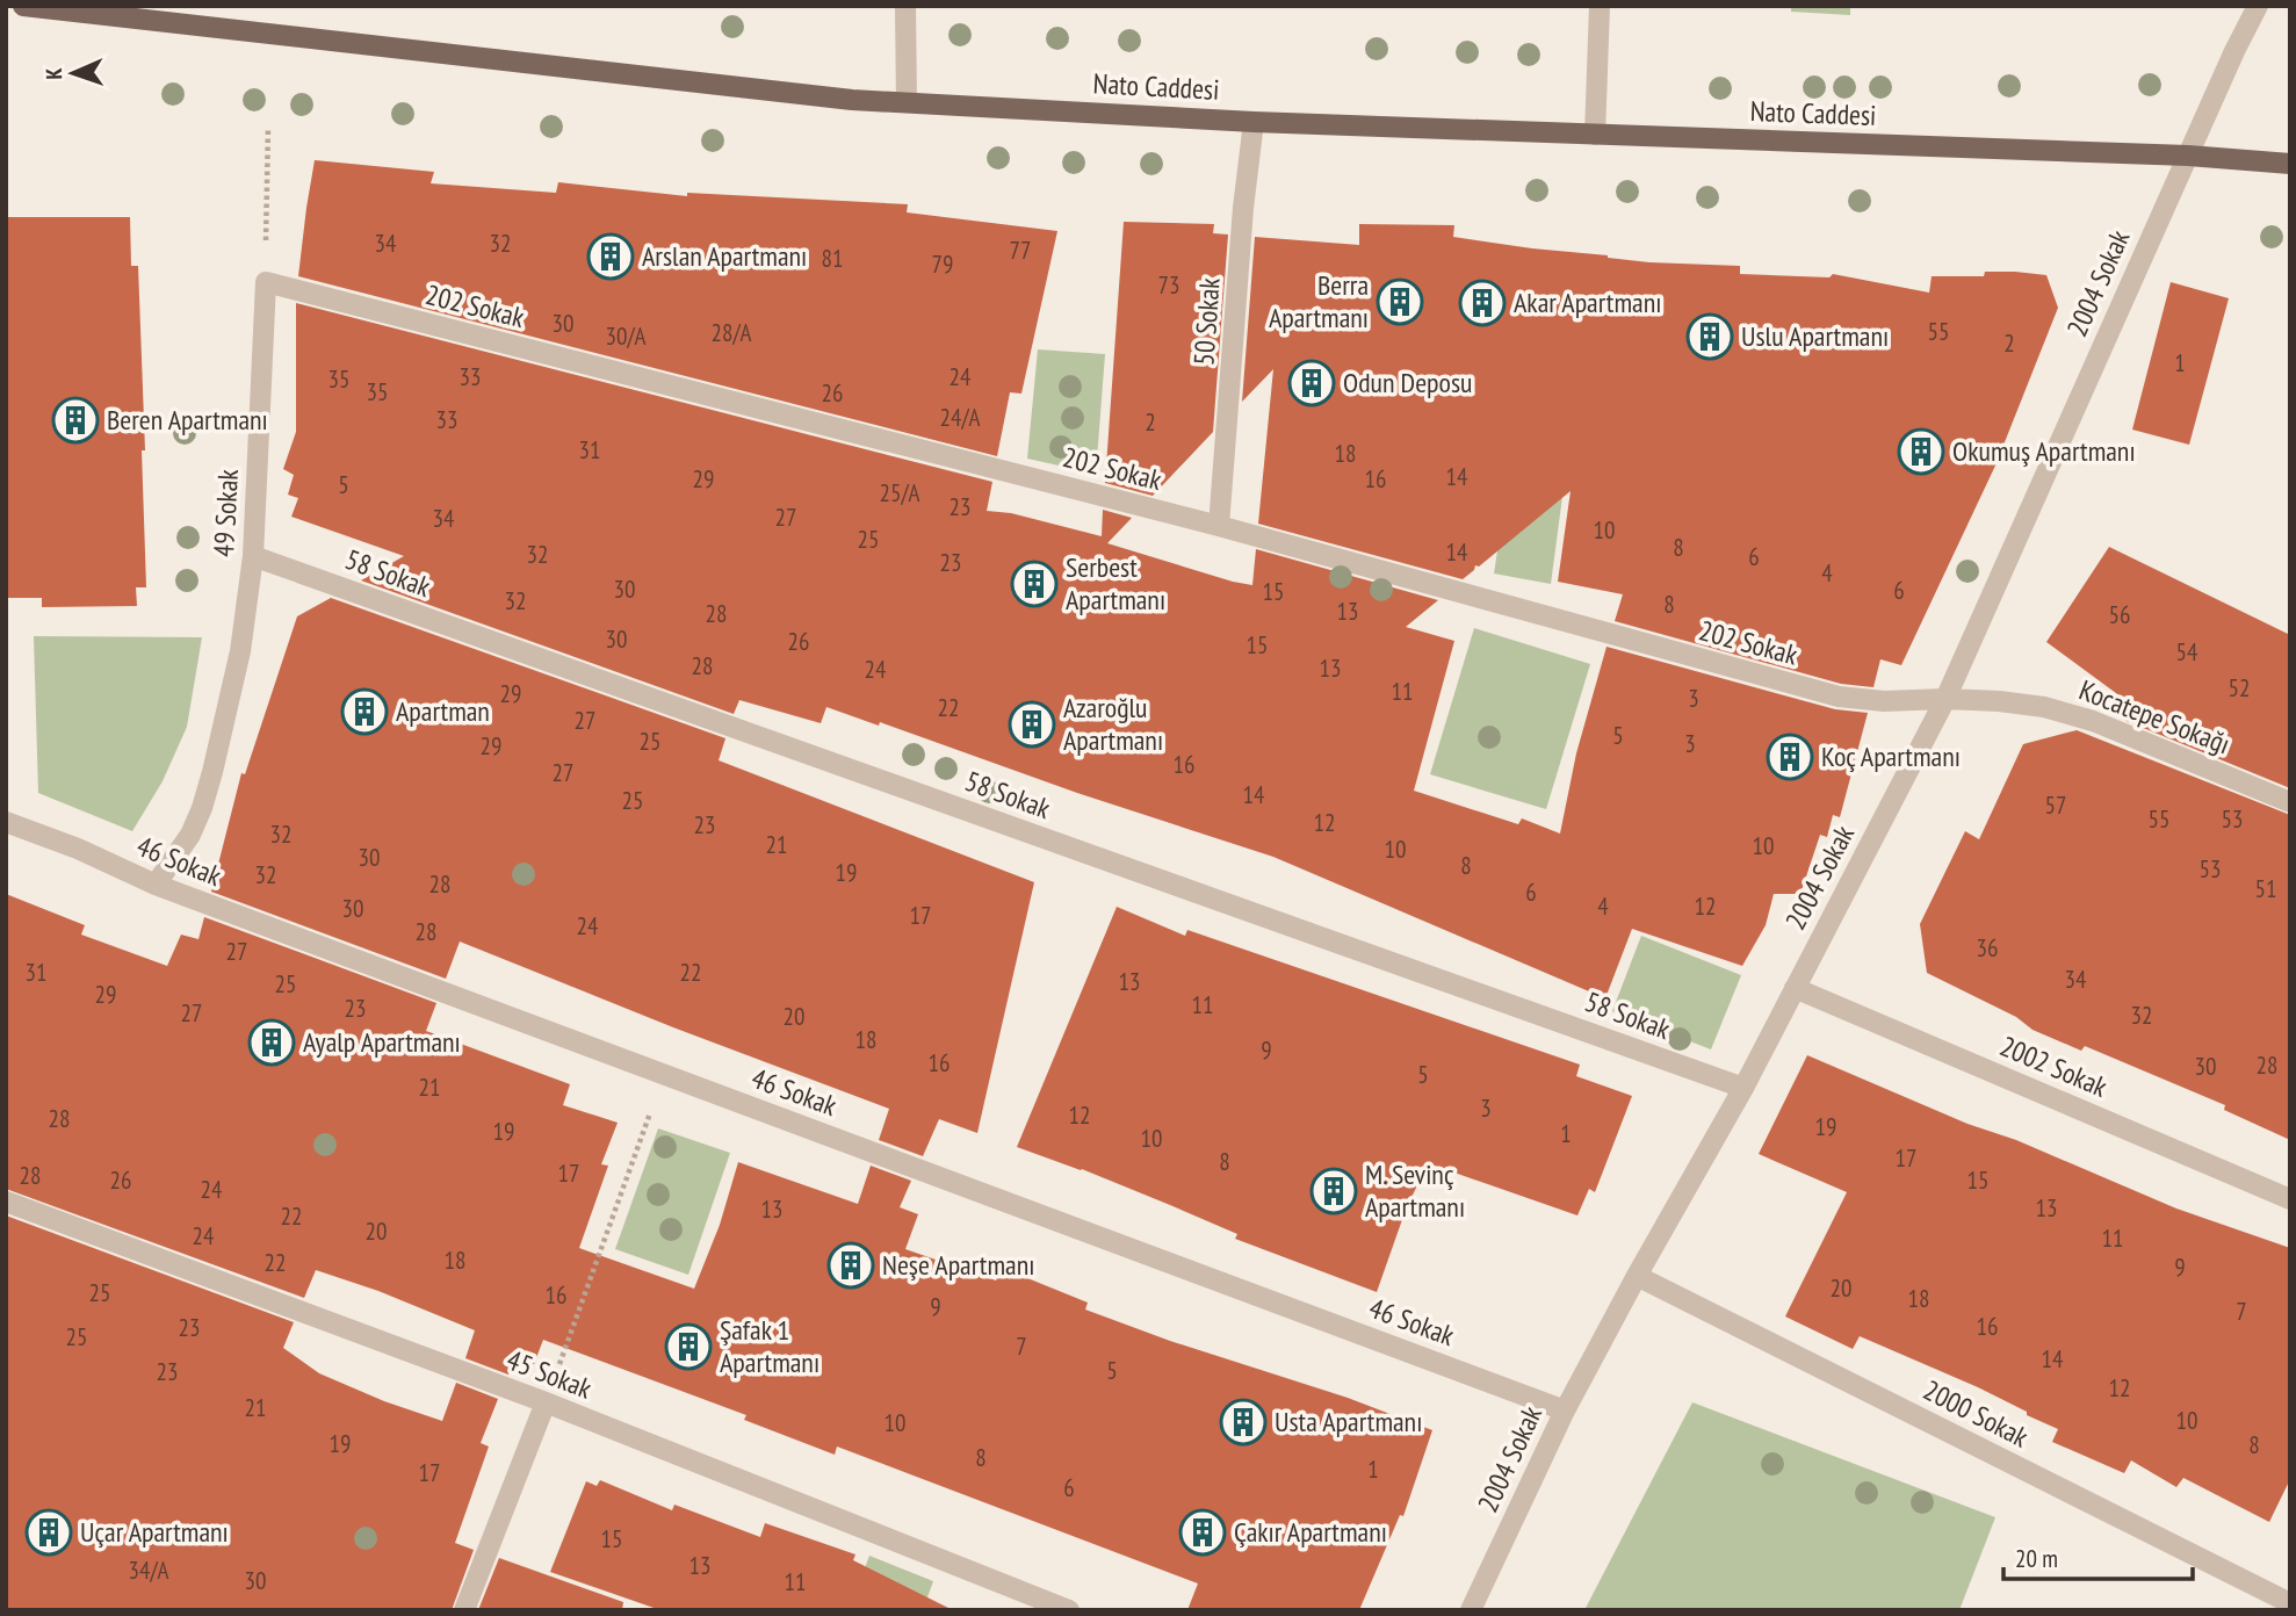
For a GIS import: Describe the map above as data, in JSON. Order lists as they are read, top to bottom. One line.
{"streets":{"main road":["Nato Caddesi"],"street":["2004 Sokak","202 Sokak","50 Sokak","49 Sokak","58 Sokak","Kocatepe Sokağı","46 Sokak","2002 Sokak","45 Sokak","2000 Sokak"]},"crossings":[["Nato Caddesi","2004 Sokak"],["Nato Caddesi","50 Sokak"],["2004 Sokak","202 Sokak"],["2004 Sokak","58 Sokak"],["2004 Sokak","Kocatepe Sokağı"],["2004 Sokak","46 Sokak"],["2004 Sokak","2002 Sokak"],["2004 Sokak","2000 Sokak"],["202 Sokak","50 Sokak"],["202 Sokak","49 Sokak"],["202 Sokak","Kocatepe Sokağı"],["49 Sokak","58 Sokak"],["49 Sokak","46 Sokak"]],"places":{"building":["Arslan Apartmanı","Berra Apartmanı","Akar Apartmanı","Uslu Apartmanı","Odun Deposu","Beren Apartmanı","Okumuş Apartmanı","Serbest Apartmanı","Apartman","Azaroğlu Apartmanı","Koç Apartmanı","Ayalp Apartmanı","M. Sevinç Apartmanı","Neşe Apartmanı","Şafak 1 Apartmanı","Usta Apartmanı","Uçar Apartmanı","Çakır Apartmanı"]},"house_numbers":["34","32","77","81","79","73","30","55","28/A","30/A","2","1","33","24","35","35","26","24/A","33","2","31","18","14","29","16","5","25/A","23","27","34","10","25","8","14","32","6","23","4","30","6","15","32","8","13","28","56","30","26","15","54","28","13","24","52","11","29","3","22","27","5","25","3","29","16","27","14","25","57","55","53","12","23","32","21","10","10","30","8","53","19","32","28","51","6","4","12","30","17","24","28","36","27","31","22","34","13","25","29","11","23","27","32","20","18","9","16","28","30","5","21","3","12","28","19","19","1","10","17","8","17","28","26","15","24","13","13","22","20","24","11","18","22","9","20","25","16","18","9","7","16","23","25","7","14","5","23","12","21","10","10","19","8","8","1","17","6","15","13","34/A","30","11"],"scale_bar":"20 m","north":"left"}
